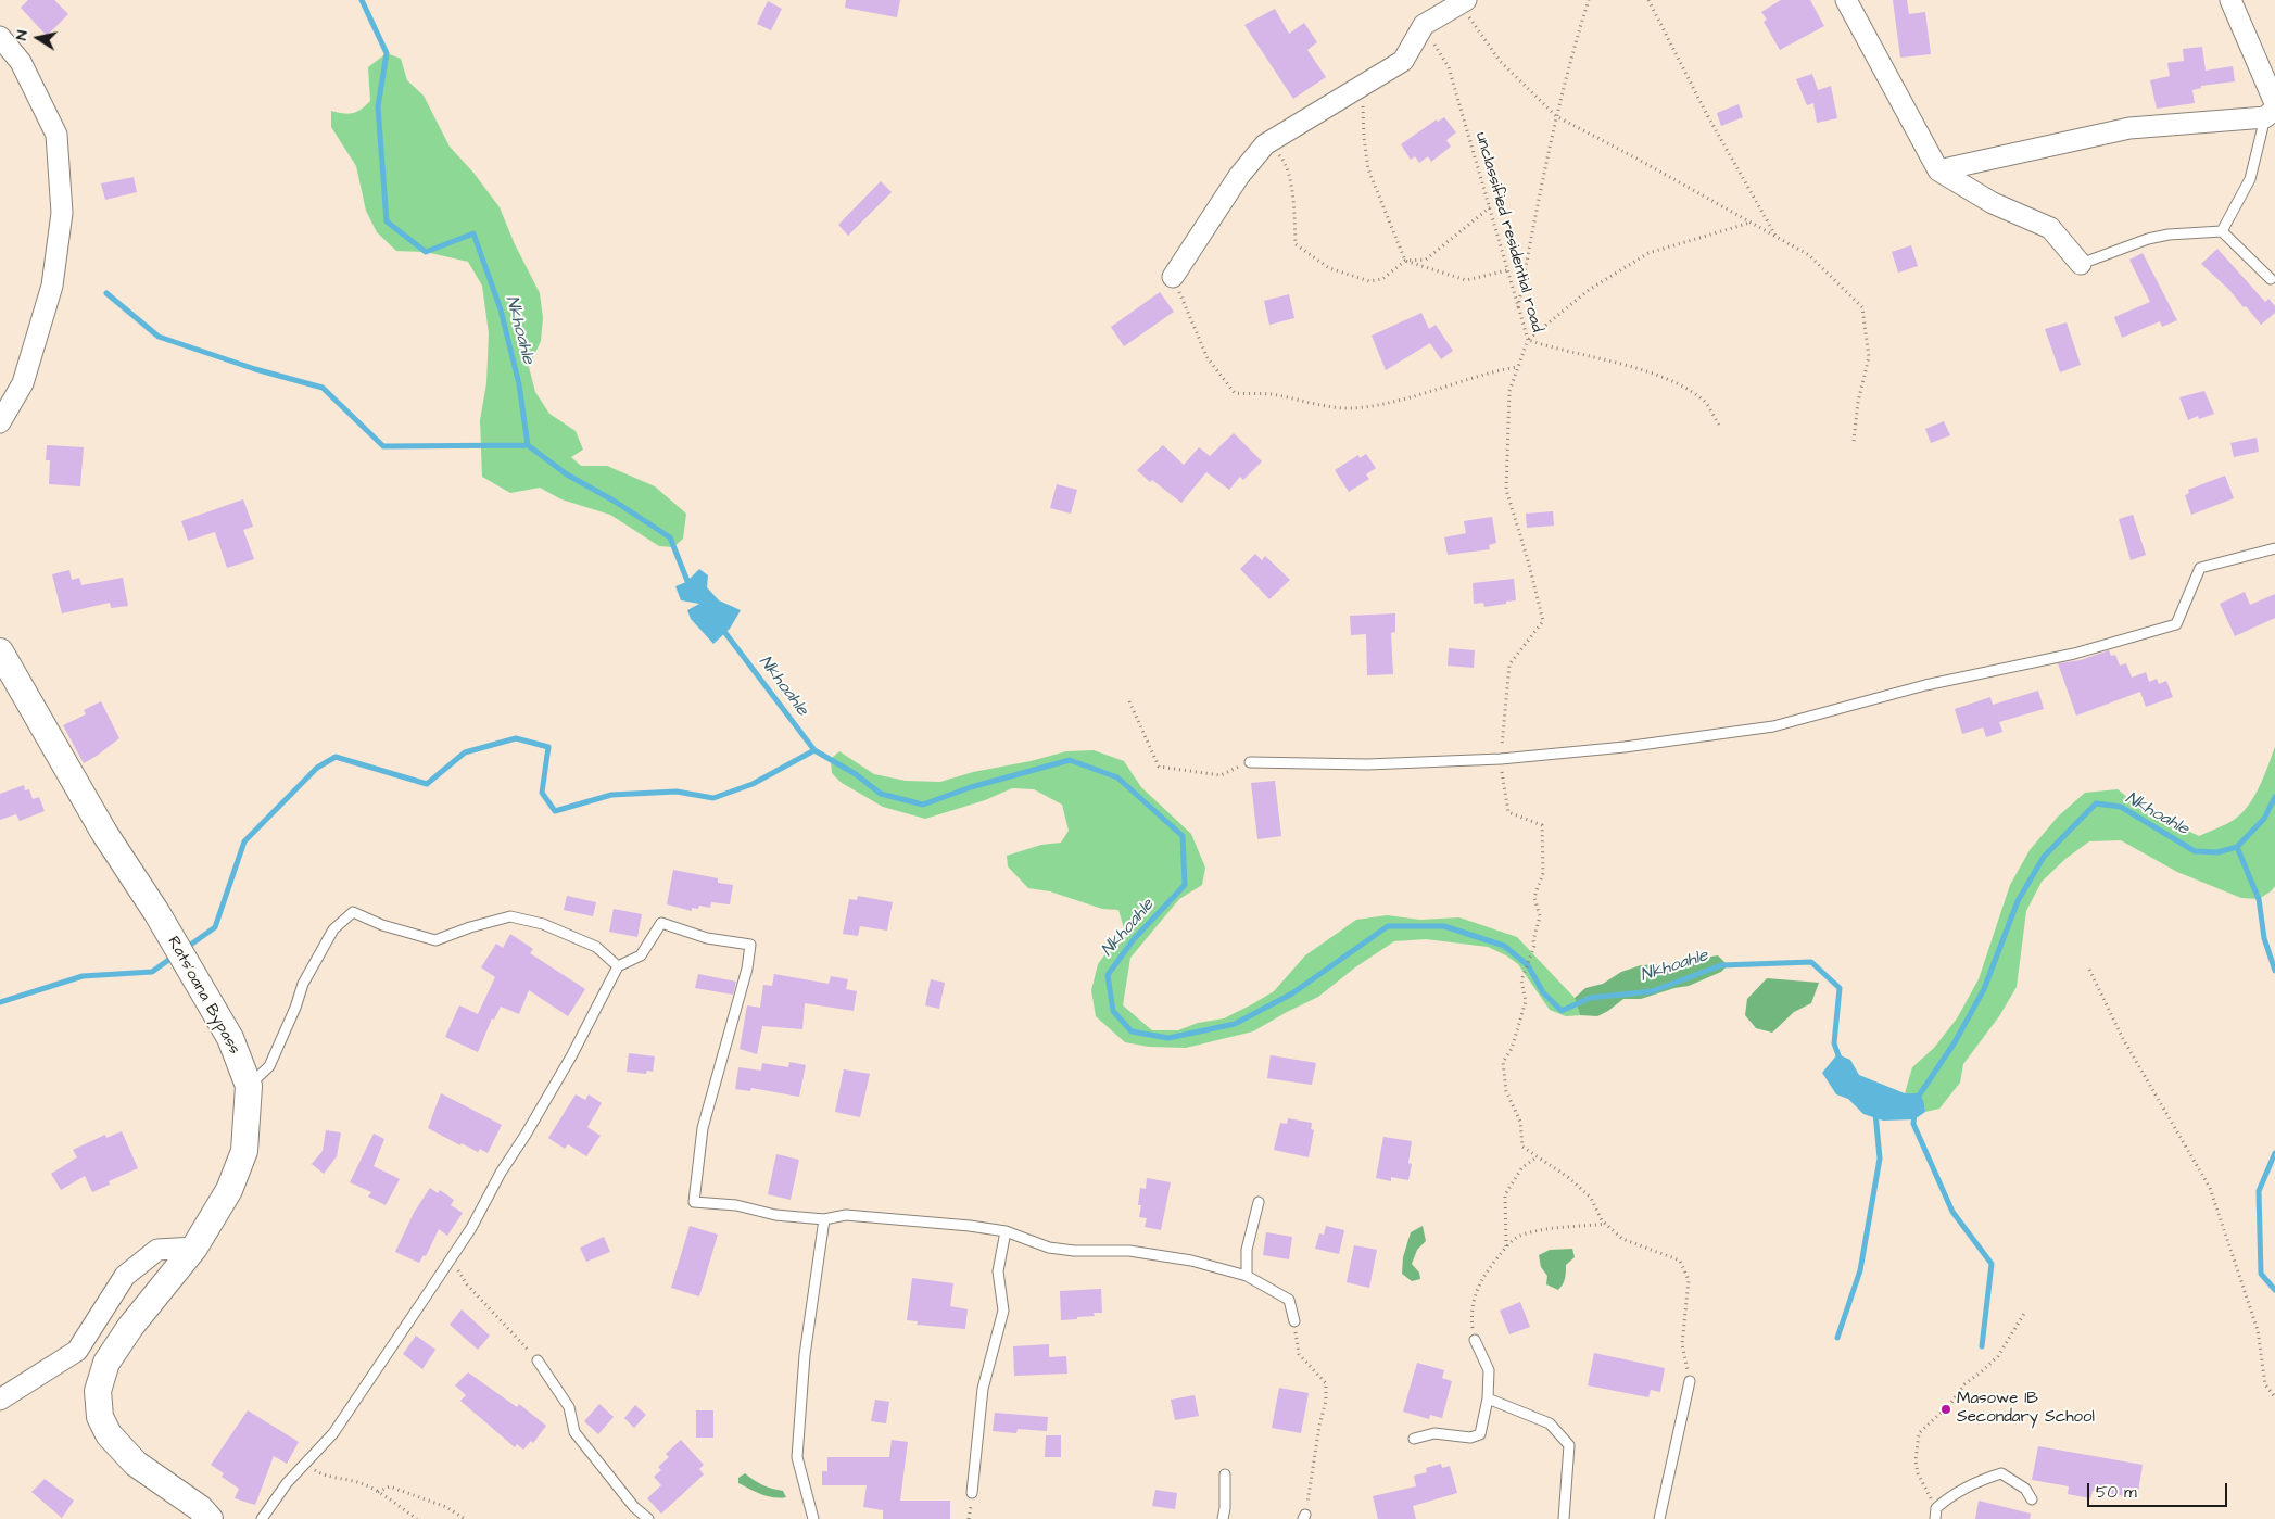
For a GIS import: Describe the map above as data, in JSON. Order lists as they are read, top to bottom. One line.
{"streets":{"street":["Rats'oana Bypass"],"path":["unclassified residential road"]},"water":["Nkhoahle"],"places":["Masowe 1B Secondary School"],"scale_bar":"50 m","north":"left"}
